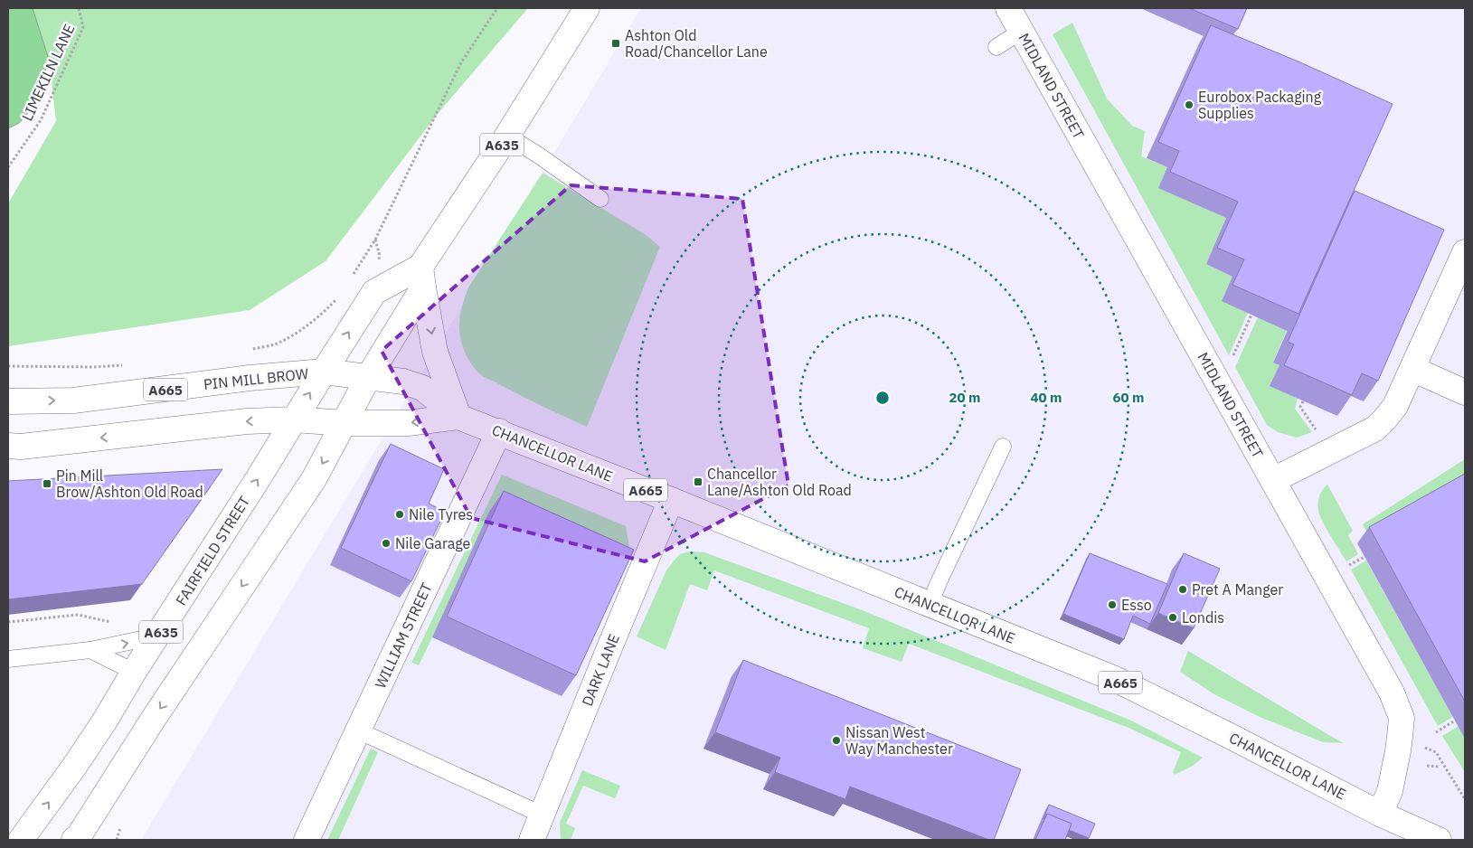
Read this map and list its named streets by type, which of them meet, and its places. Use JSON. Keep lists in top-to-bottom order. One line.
{"streets":{"main road":["MIDLAND STREET","A635","PIN MILL BROW","A665","CHANCELLOR LANE","FAIRFIELD STREET","WILLIAM STREET","DARK LANE"],"path":["LIMEKILN LANE"]},"crossings":[["MIDLAND STREET","CHANCELLOR LANE"],["A635","PIN MILL BROW"],["A635","CHANCELLOR LANE"],["A635","FAIRFIELD STREET"],["PIN MILL BROW","CHANCELLOR LANE"],["PIN MILL BROW","FAIRFIELD STREET"],["CHANCELLOR LANE","FAIRFIELD STREET"],["CHANCELLOR LANE","WILLIAM STREET"],["CHANCELLOR LANE","DARK LANE"]],"places":{"transit":["Ashton Old Road/Chancellor Lane","Chancellor Lane/Ashton Old Road","Pin Mill Brow/Ashton Old Road"],"other":["Eurobox Packaging Supplies","Nile Tyres","Nile Garage","Pret A Manger","Esso","Londis","Nissan West Way Manchester"]},"rings":["20 m","40 m","60 m"]}
